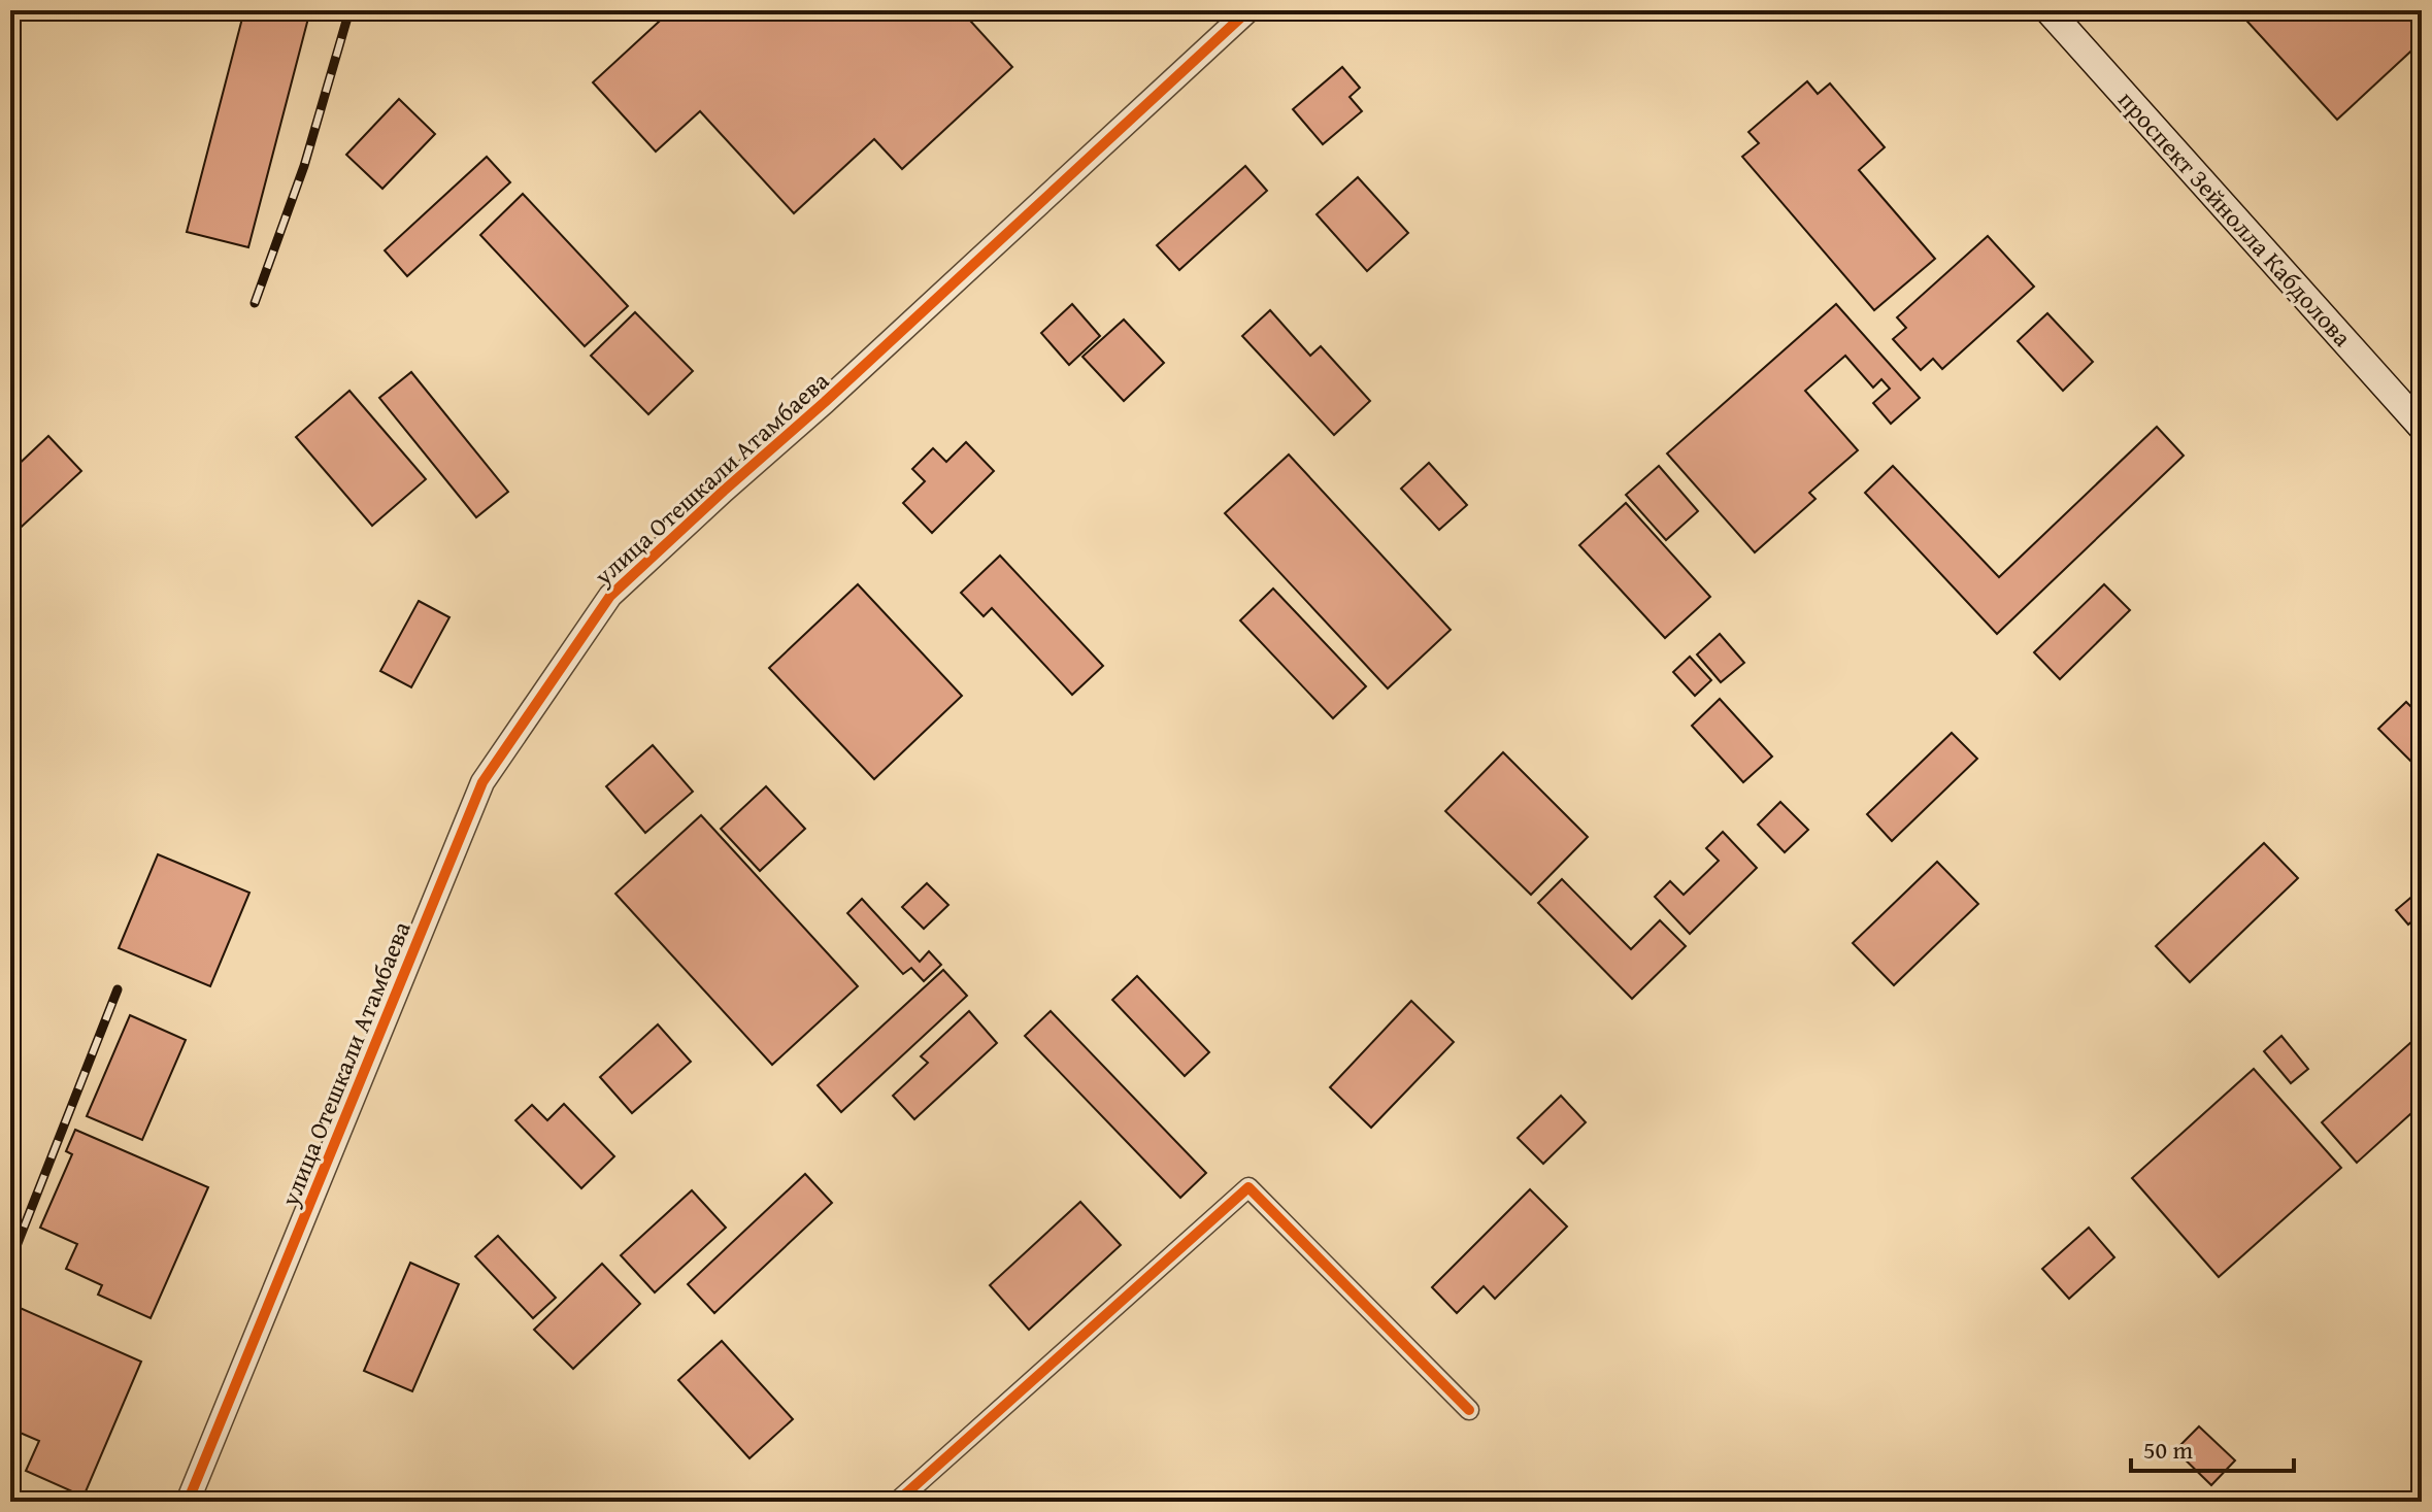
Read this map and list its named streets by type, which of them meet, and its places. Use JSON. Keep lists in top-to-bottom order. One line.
{"streets":{"main road":["проспект Зейнолла Кабдолова"],"street":["улица Отешкали Атамбаева"]},"scale_bar":"50 m"}
